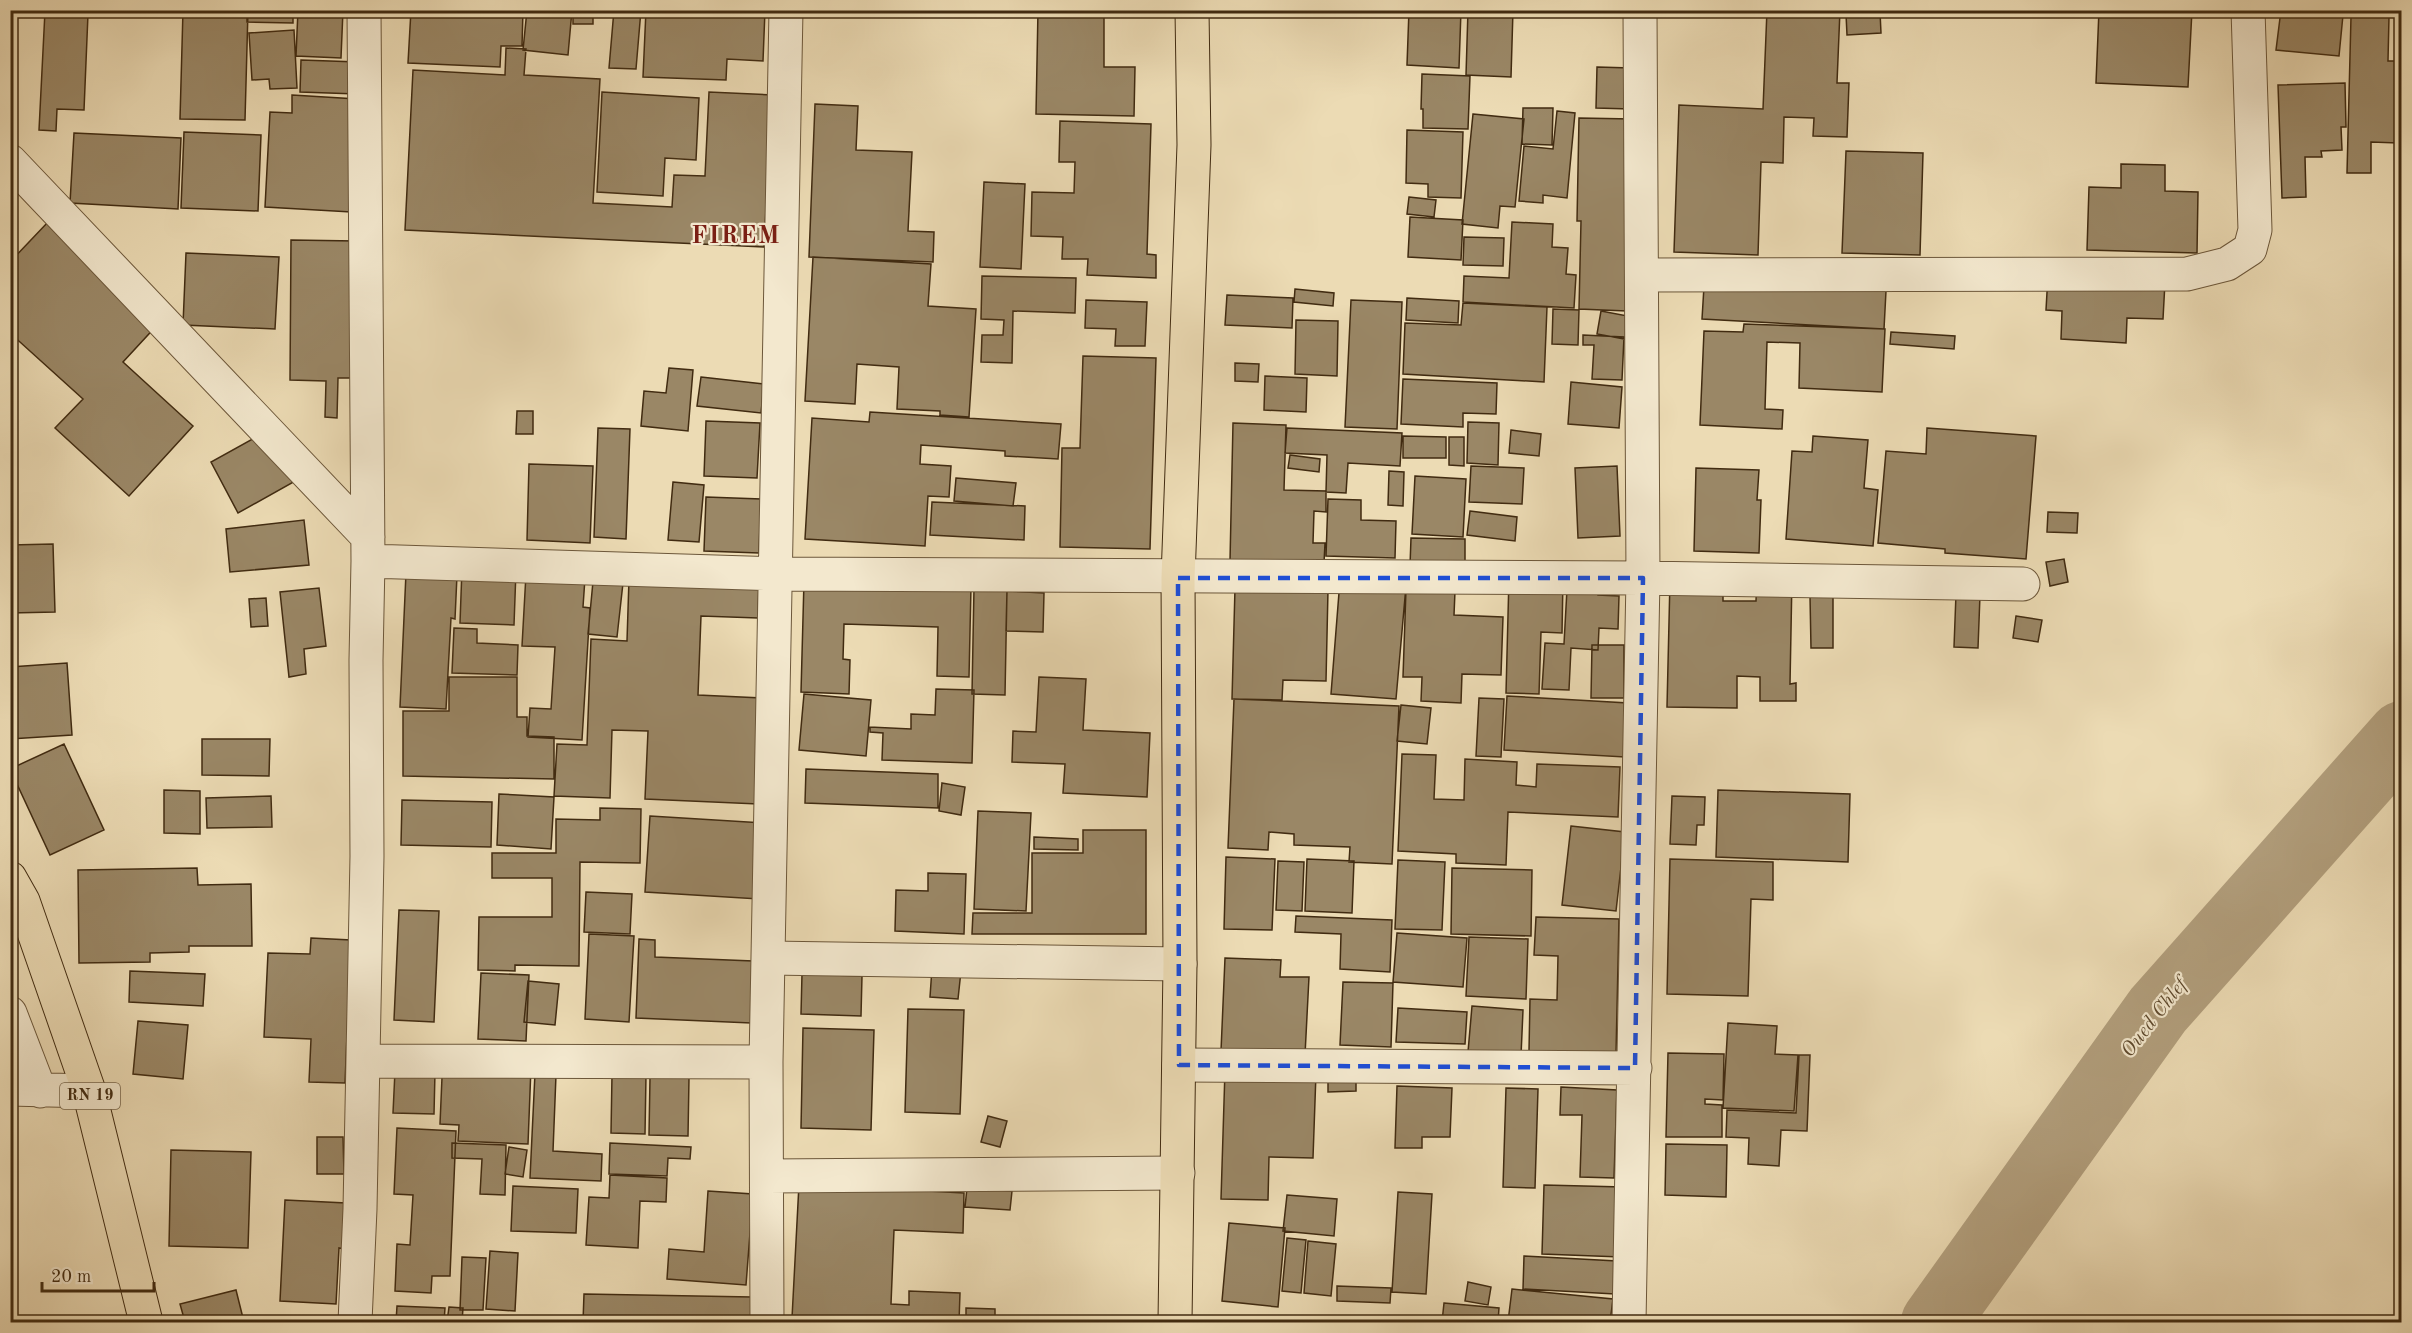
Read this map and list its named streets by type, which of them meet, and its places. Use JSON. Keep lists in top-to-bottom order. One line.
{"streets":{"main road":["RN 19"]},"districts":["FIREM"],"water":["Oued Chlef"],"scale_bar":"20 m"}
